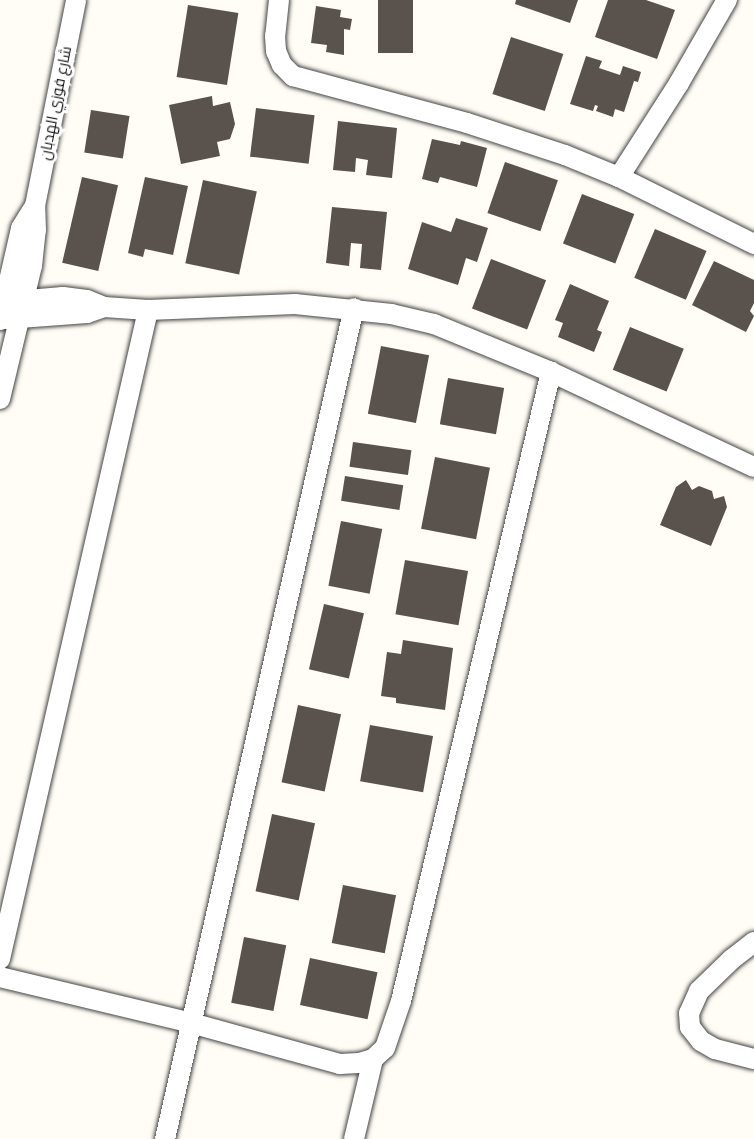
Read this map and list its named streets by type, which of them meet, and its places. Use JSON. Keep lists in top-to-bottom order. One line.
{"streets":{"street":["شارع فوزي الهدبان"]}}
